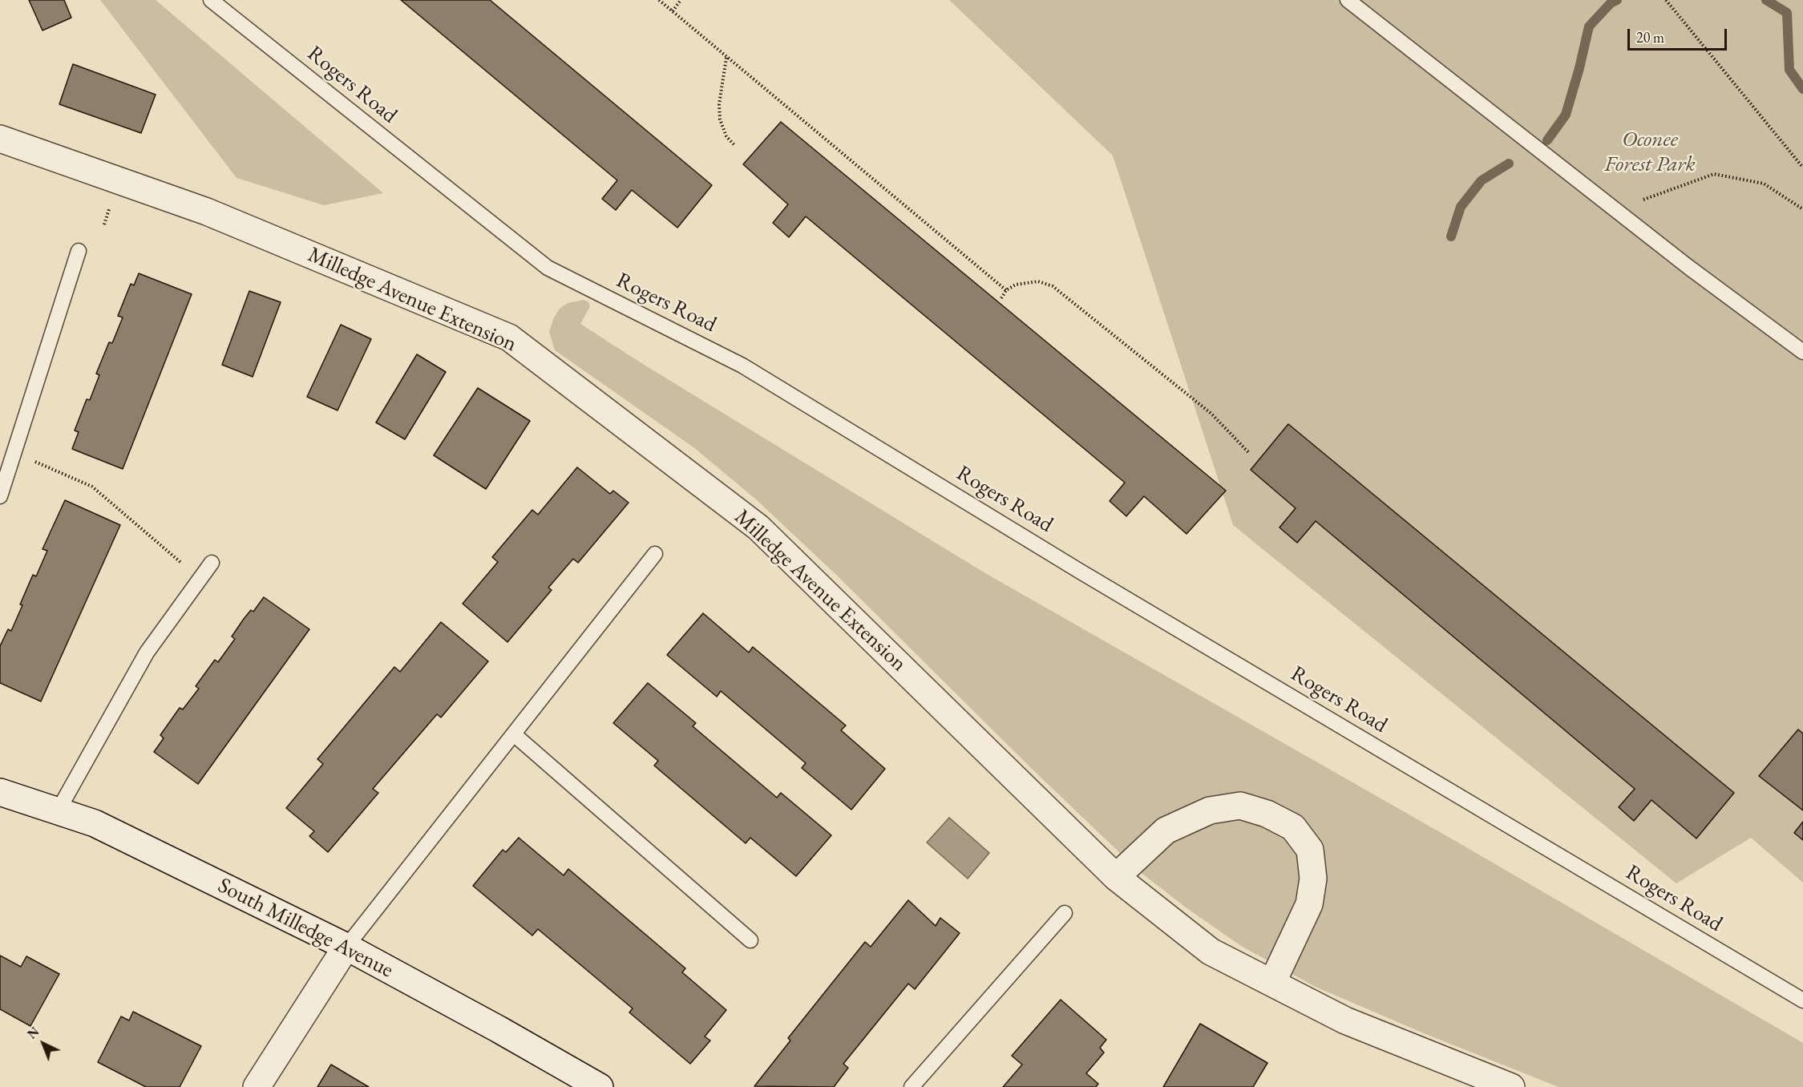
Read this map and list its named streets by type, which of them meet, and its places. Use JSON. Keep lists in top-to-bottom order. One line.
{"streets":{"street":["Milledge Avenue Extension","South Milledge Avenue"],"lane":["Rogers Road"]},"parks":["Oconee Forest Park"],"scale_bar":"20 m","north":"top left"}
